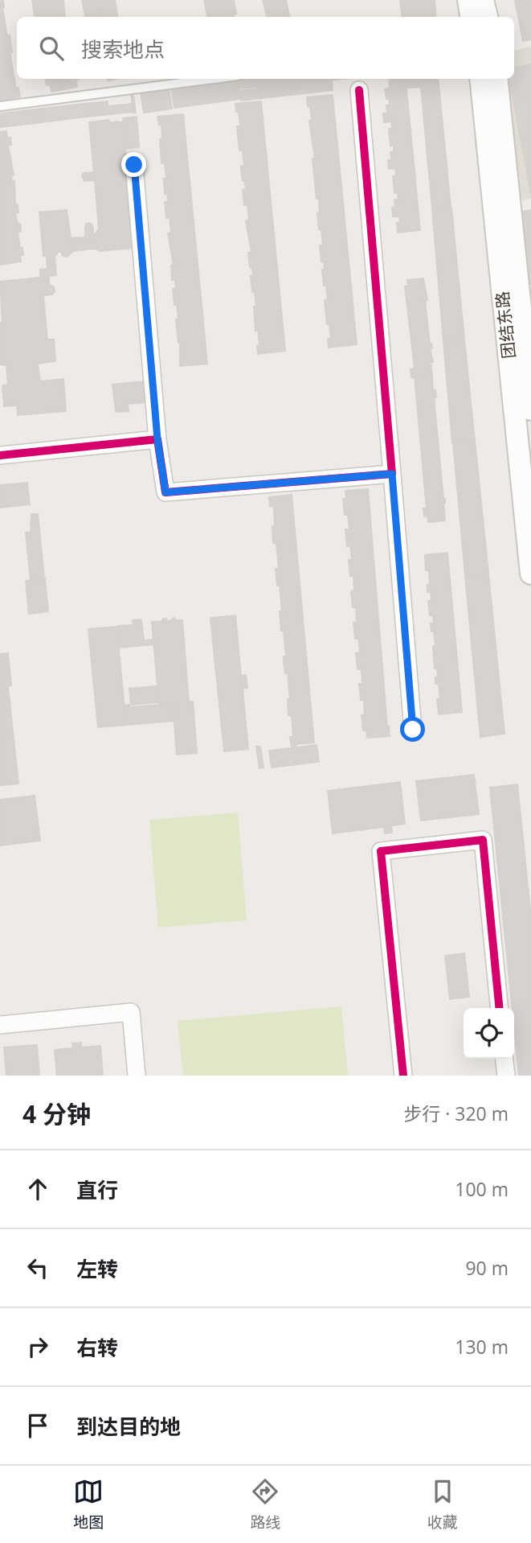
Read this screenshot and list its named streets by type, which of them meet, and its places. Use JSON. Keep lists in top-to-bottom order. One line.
{"streets":{"street":["团结东路"]},"page":{"search":"搜索地点","heading":["4 分钟","步行 · 320 m"],"list":[["直行","100 m"],["左转","90 m"],["右转","130 m"],"到达目的地"],"nav":["地图","路线","收藏"]}}
